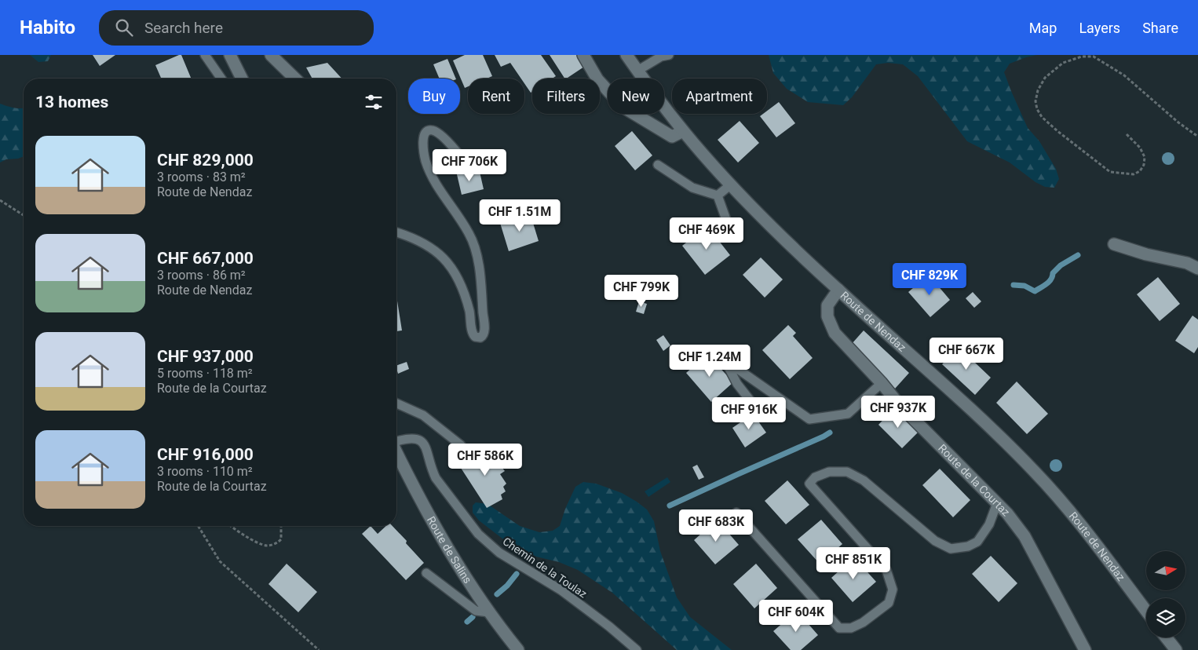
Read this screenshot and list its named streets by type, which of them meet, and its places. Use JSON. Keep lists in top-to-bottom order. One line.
{"streets":{"street":["Route de Nendaz","Route de la Courtaz","Route de Salins"],"lane":["Chemin de la Toulaz"]},"crossings":[["Route de Nendaz","Route de la Courtaz"]],"north":"right","page":{"header":"Habito","search":"Search here","nav":["Map","Layers","Share"],"chip":["Buy","Rent","Filters","New","Apartment"],"heading":"13 homes","list":[{"name":"CHF 829,000","note":"3 rooms · 83 m² · Route de Nendaz"},{"name":"CHF 667,000","note":"3 rooms · 86 m² · Route de Nendaz"},{"name":"CHF 937,000","note":"5 rooms · 118 m² · Route de la Courtaz"},{"name":"CHF 916,000","note":"3 rooms · 110 m² · Route de la Courtaz"}],"price":["CHF 706K","CHF 1.51M","CHF 469K","CHF 829K","CHF 799K","CHF 667K","CHF 1.24M","CHF 937K","CHF 916K","CHF 586K","CHF 683K","CHF 851K","CHF 604K"]}}
